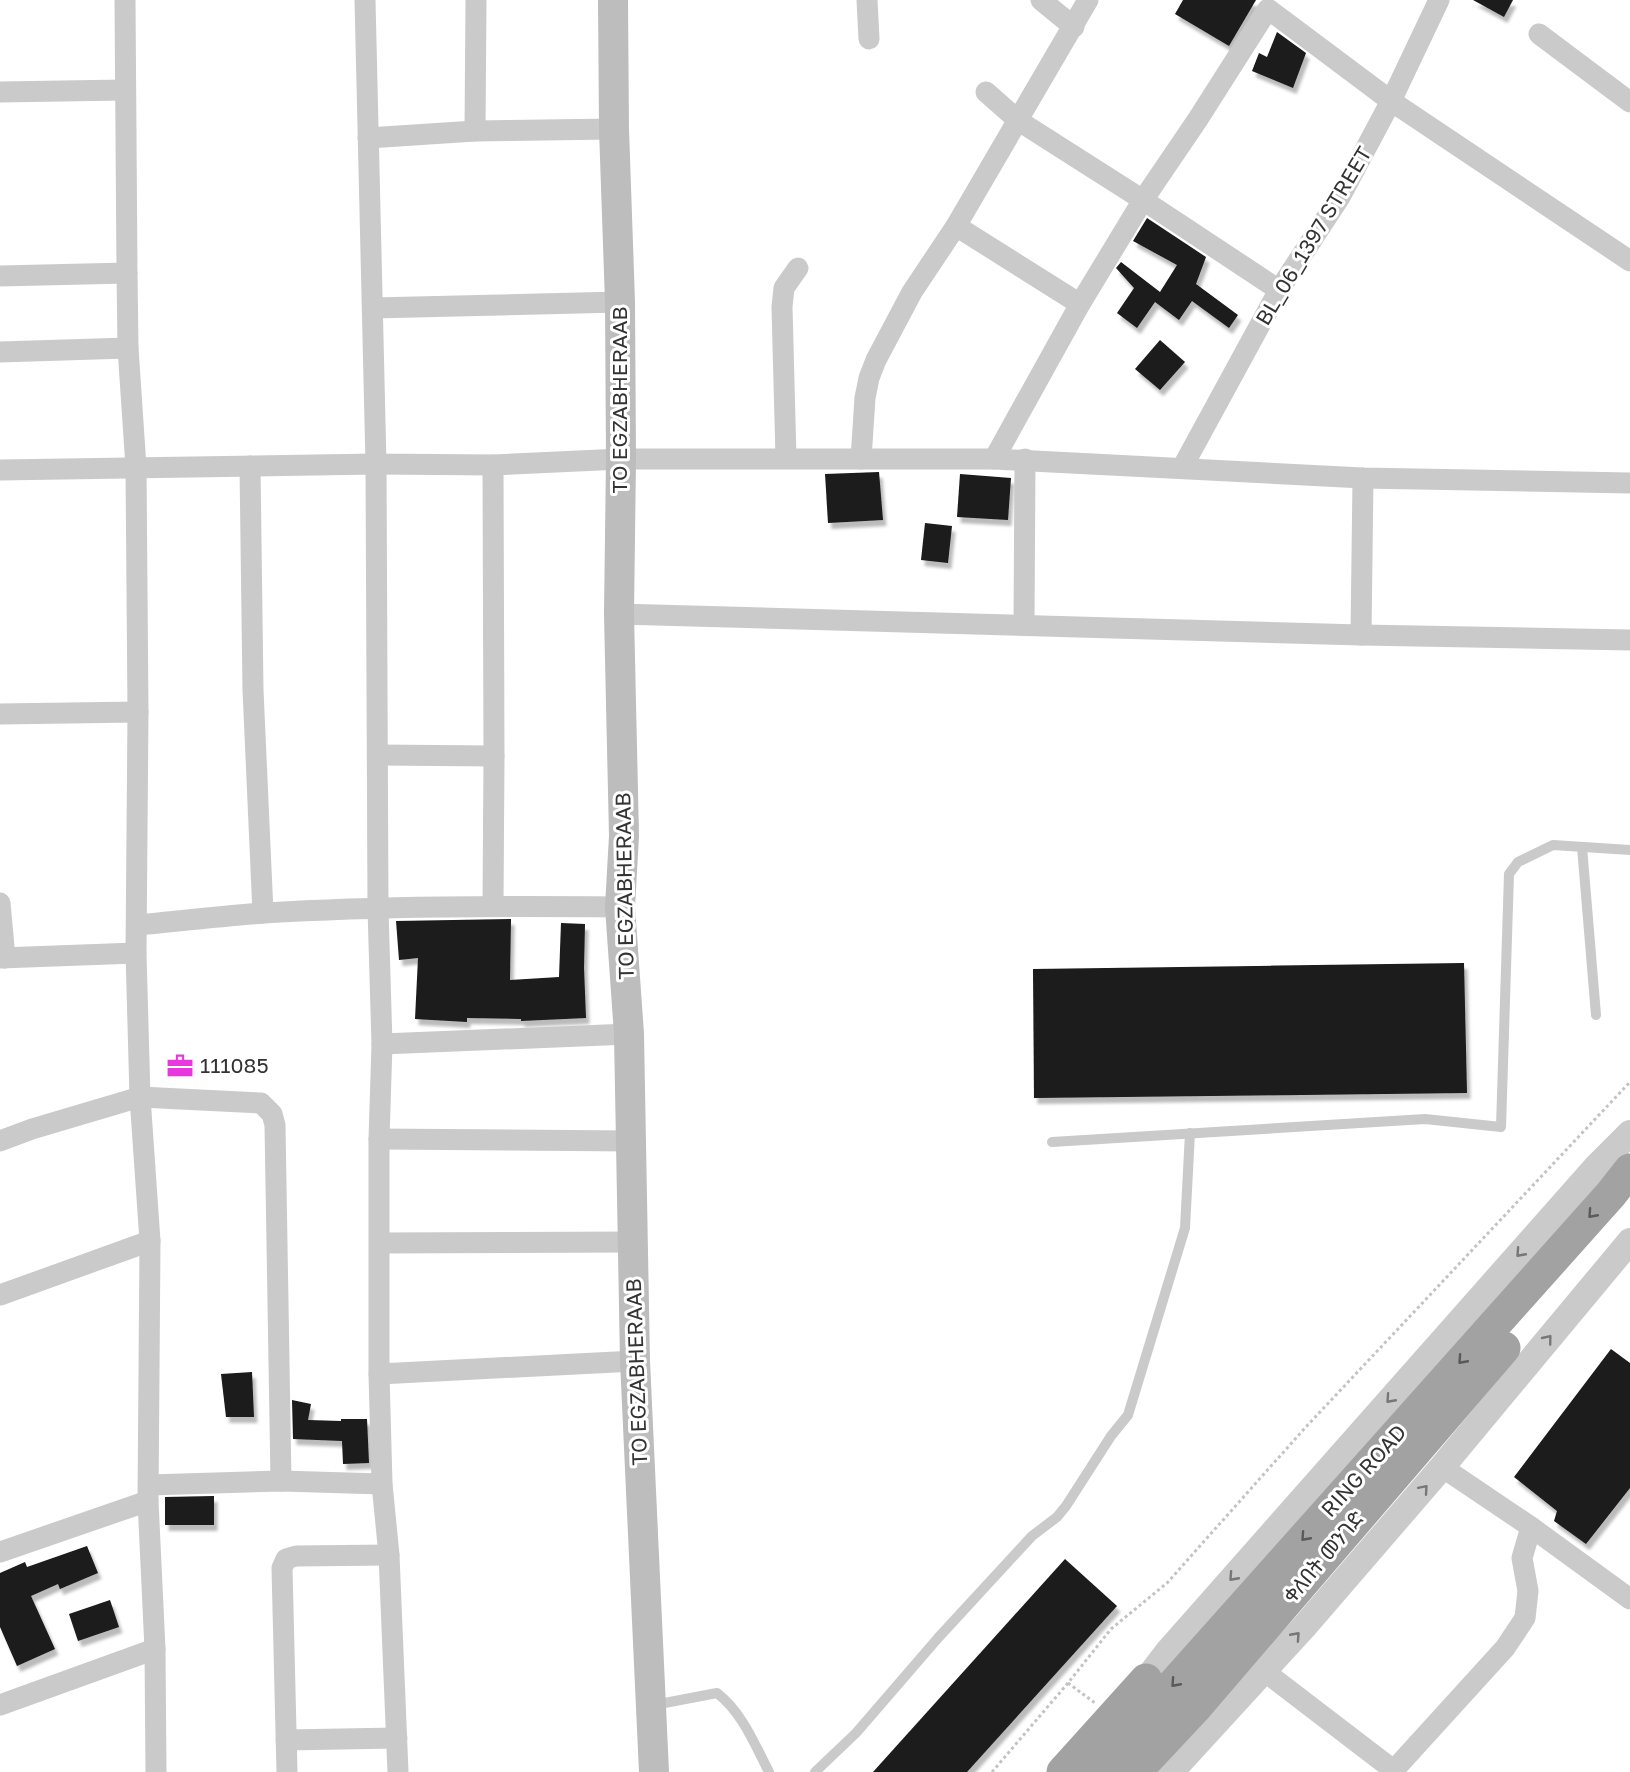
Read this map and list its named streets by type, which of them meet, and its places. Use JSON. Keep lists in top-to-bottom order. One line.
{"streets":{"highway":["RING ROAD","ቀለበት መንገድ"],"main road":["TO EGZABHERAAB"],"street":["BL_06_1397 STREET"]},"places":{"office":["111085"]}}
